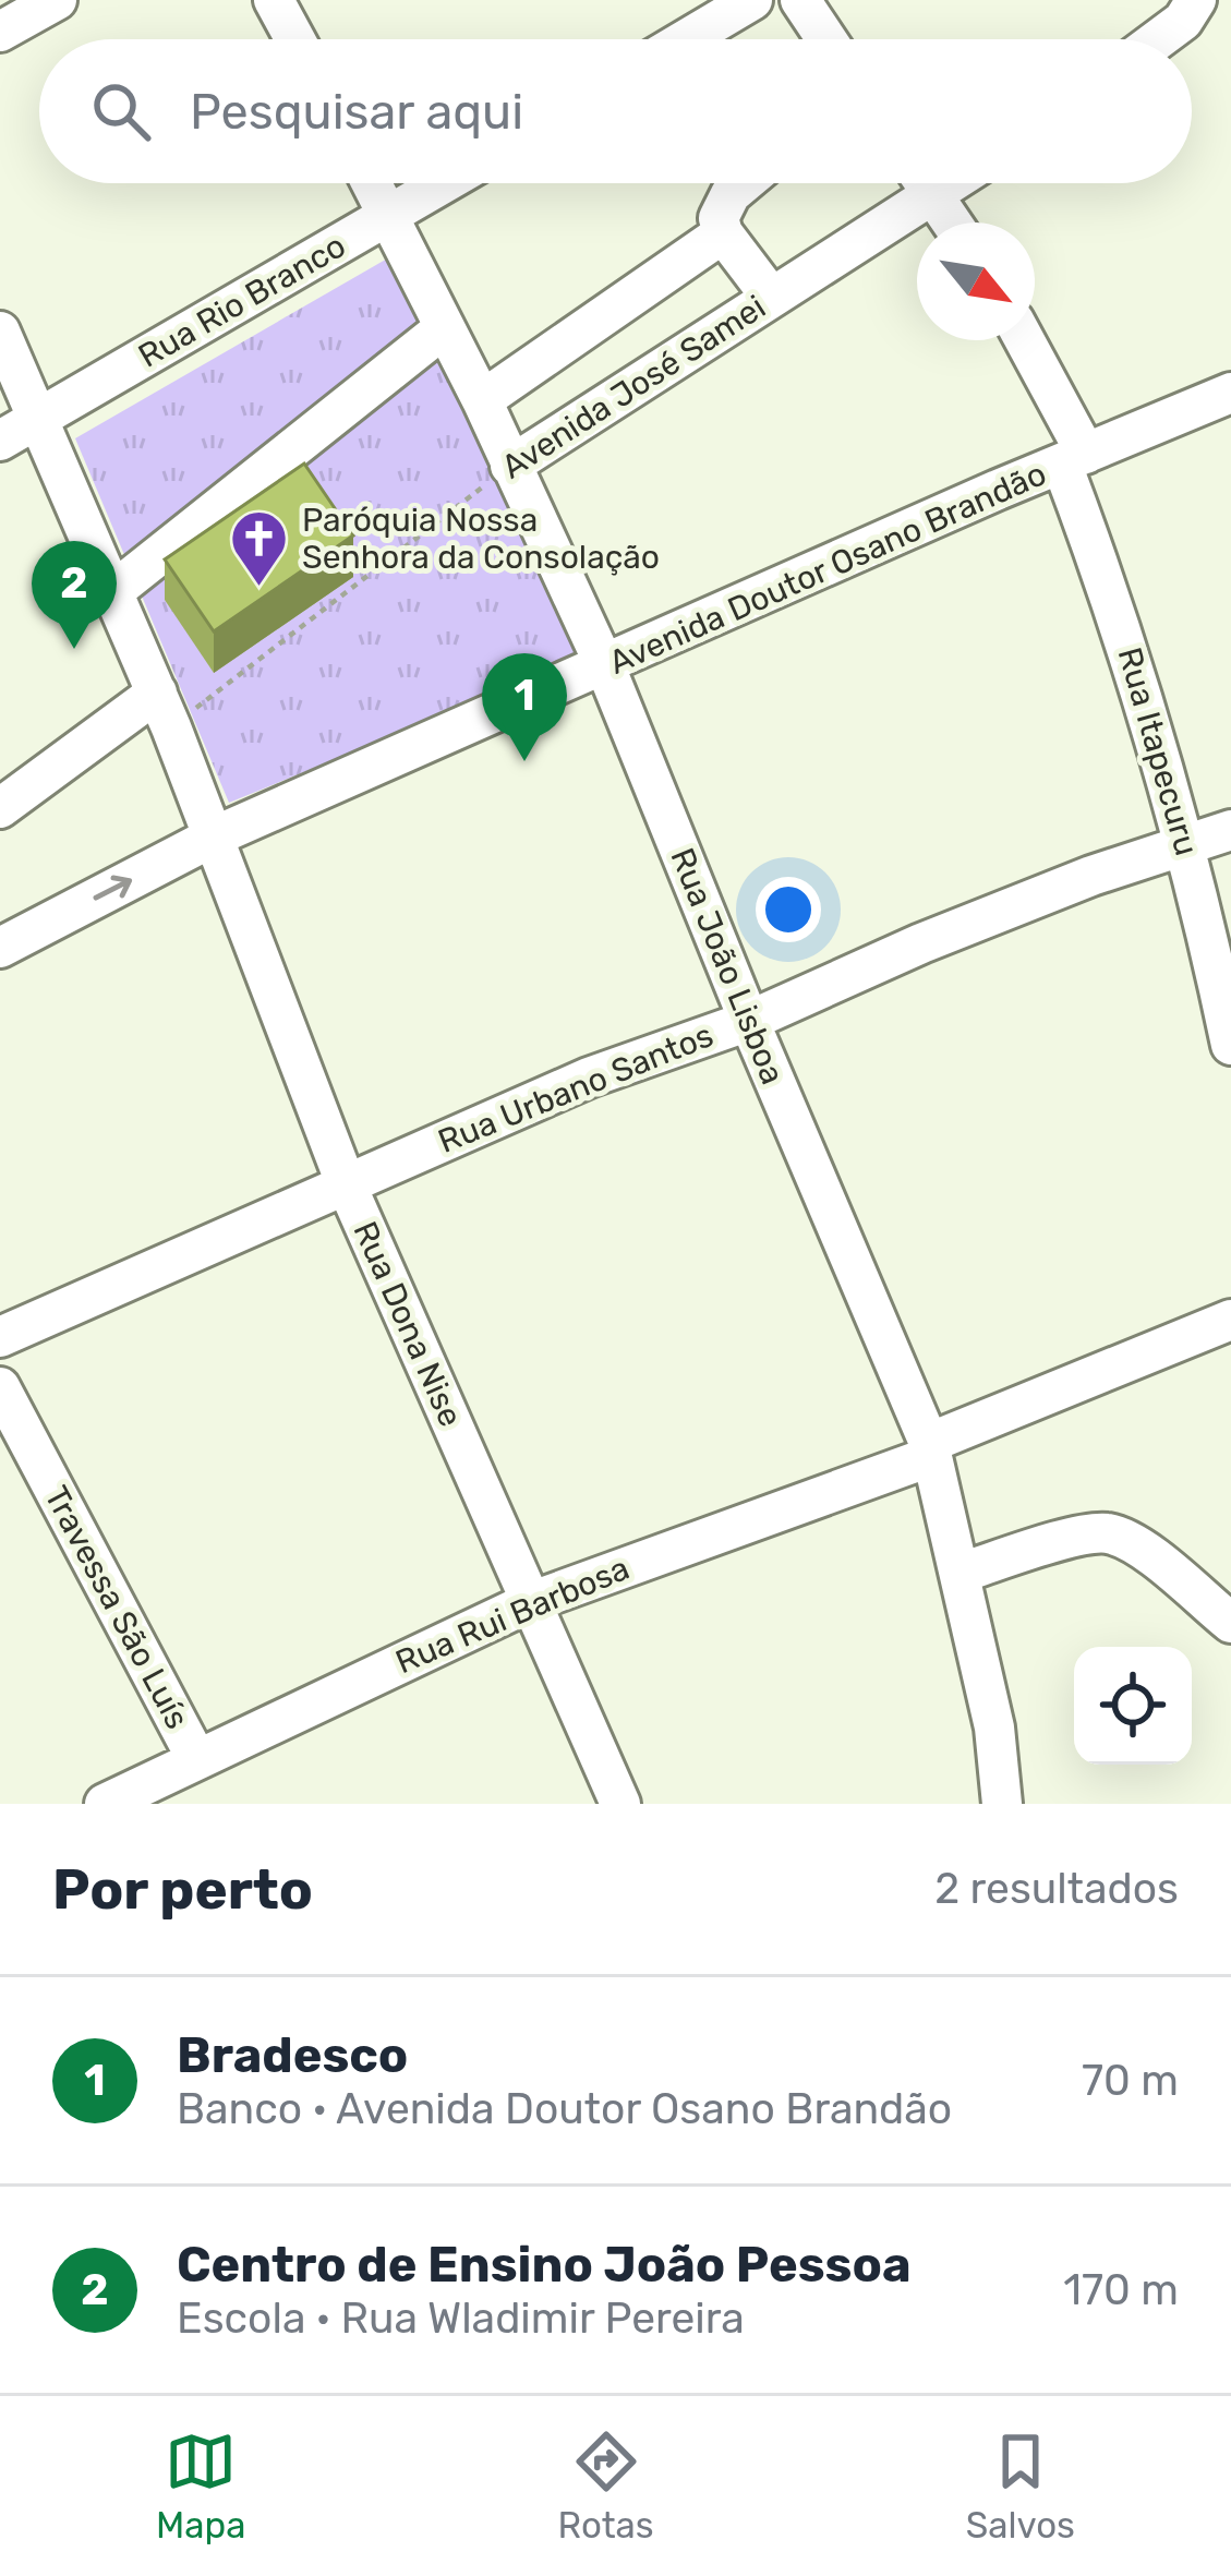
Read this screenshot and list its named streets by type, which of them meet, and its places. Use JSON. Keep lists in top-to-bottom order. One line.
{"streets":{"street":["Rua Rio Branco","Avenida José Samei","Avenida Doutor Osano Brandão","Rua Itapecuru","Rua João Lisboa","Rua Urbano Santos","Rua Dona Nise","Travessa São Luís","Rua Rui Barbosa"]},"crossings":[["Rua Rio Branco","Rua João Lisboa"],["Rua Rio Branco","Rua Dona Nise"],["Avenida José Samei","Rua João Lisboa"],["Avenida José Samei","Rua Dona Nise"],["Avenida Doutor Osano Brandão","Rua Itapecuru"],["Avenida Doutor Osano Brandão","Rua João Lisboa"],["Avenida Doutor Osano Brandão","Rua Dona Nise"],["Rua Itapecuru","Rua Urbano Santos"],["Rua João Lisboa","Rua Urbano Santos"],["Rua João Lisboa","Rua Rui Barbosa"],["Rua Urbano Santos","Rua Dona Nise"],["Rua Dona Nise","Rua Rui Barbosa"],["Travessa São Luís","Rua Rui Barbosa"]],"places":{"church":["Paróquia Nossa Senhora da Consolação"]},"north":"bottom right","page":{"search":"Pesquisar aqui","pins":["2","1"],"heading":["Por perto","2 resultados"],"list":[{"mark":"1","name":"Bradesco","note":"Banco · Avenida Doutor Osano Brandão","value":"70 m"},{"mark":"2","name":"Centro de Ensino João Pessoa","note":"Escola · Rua Wladimir Pereira","value":"170 m"}],"nav":["Mapa","Rotas","Salvos"]}}
